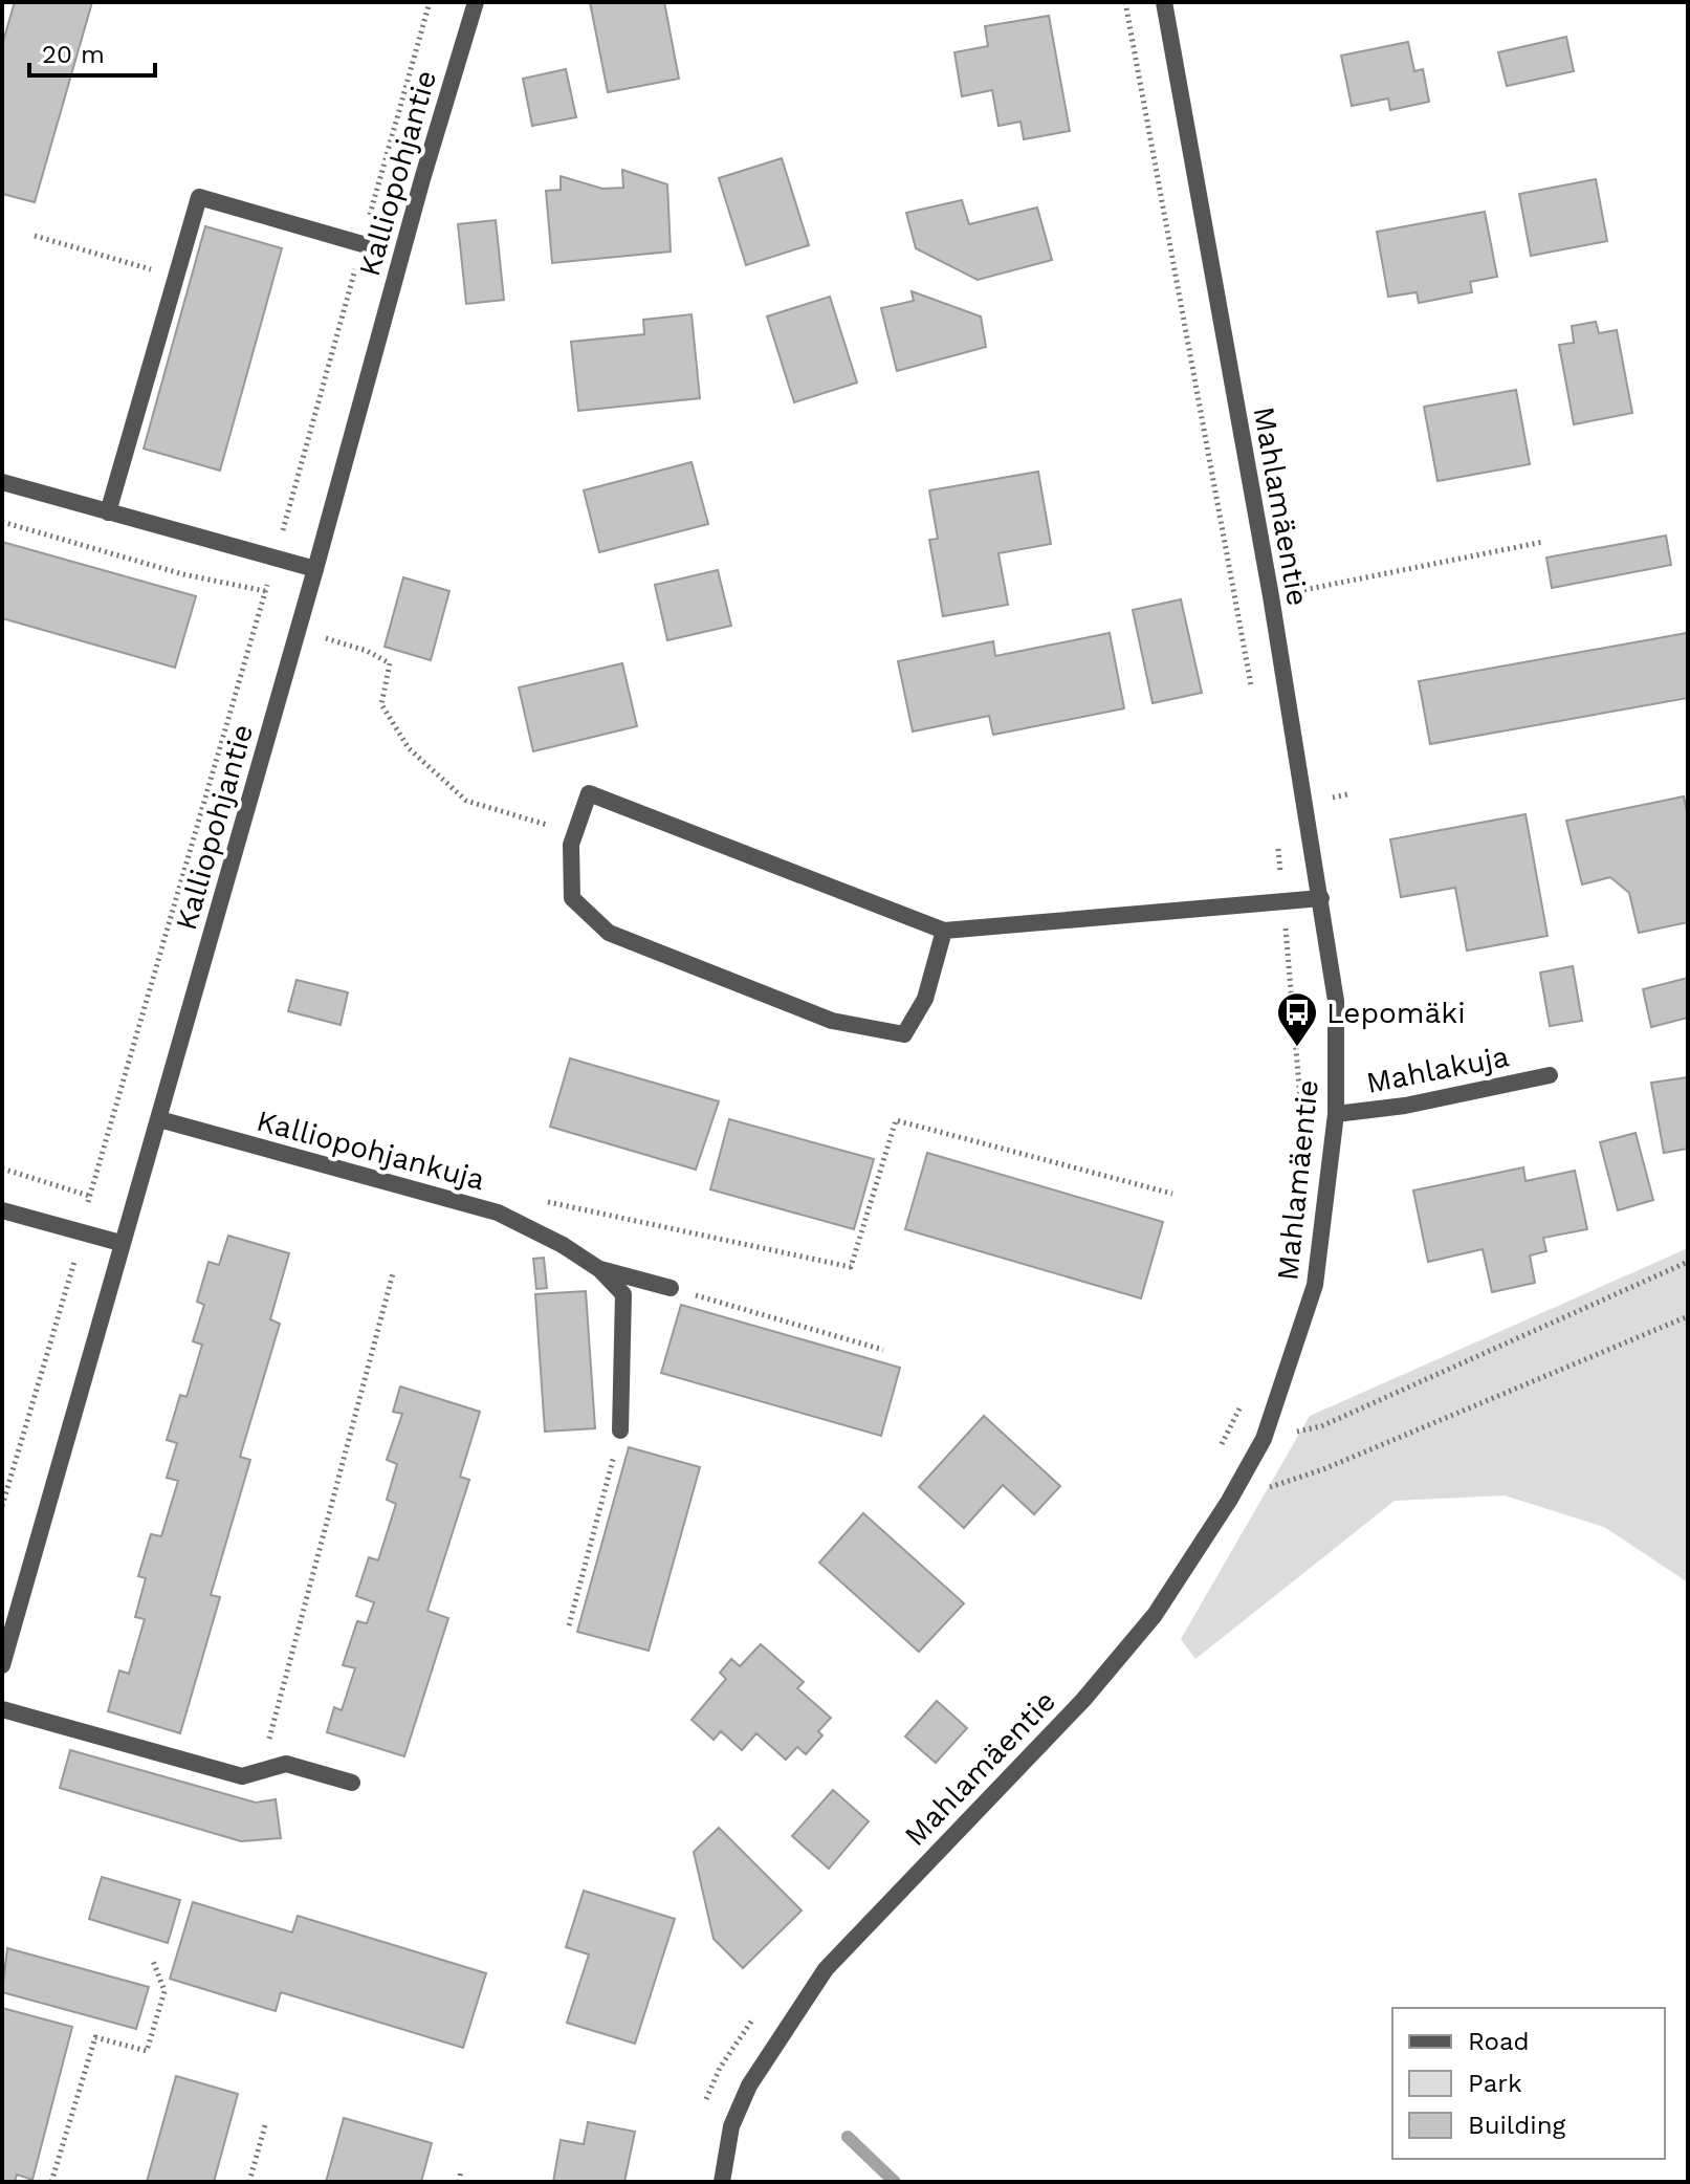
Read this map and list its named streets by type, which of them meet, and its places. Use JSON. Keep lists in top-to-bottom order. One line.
{"streets":{"street":["Kalliopohjantie","Mahlamäentie","Mahlakuja","Kalliopohjankuja"]},"crossings":[["Kalliopohjantie","Kalliopohjankuja"],["Mahlamäentie","Mahlakuja"]],"places":{"bus stop":["Lepomäki"]},"legend":["Road","Park","Building"],"scale_bar":"20 m"}
